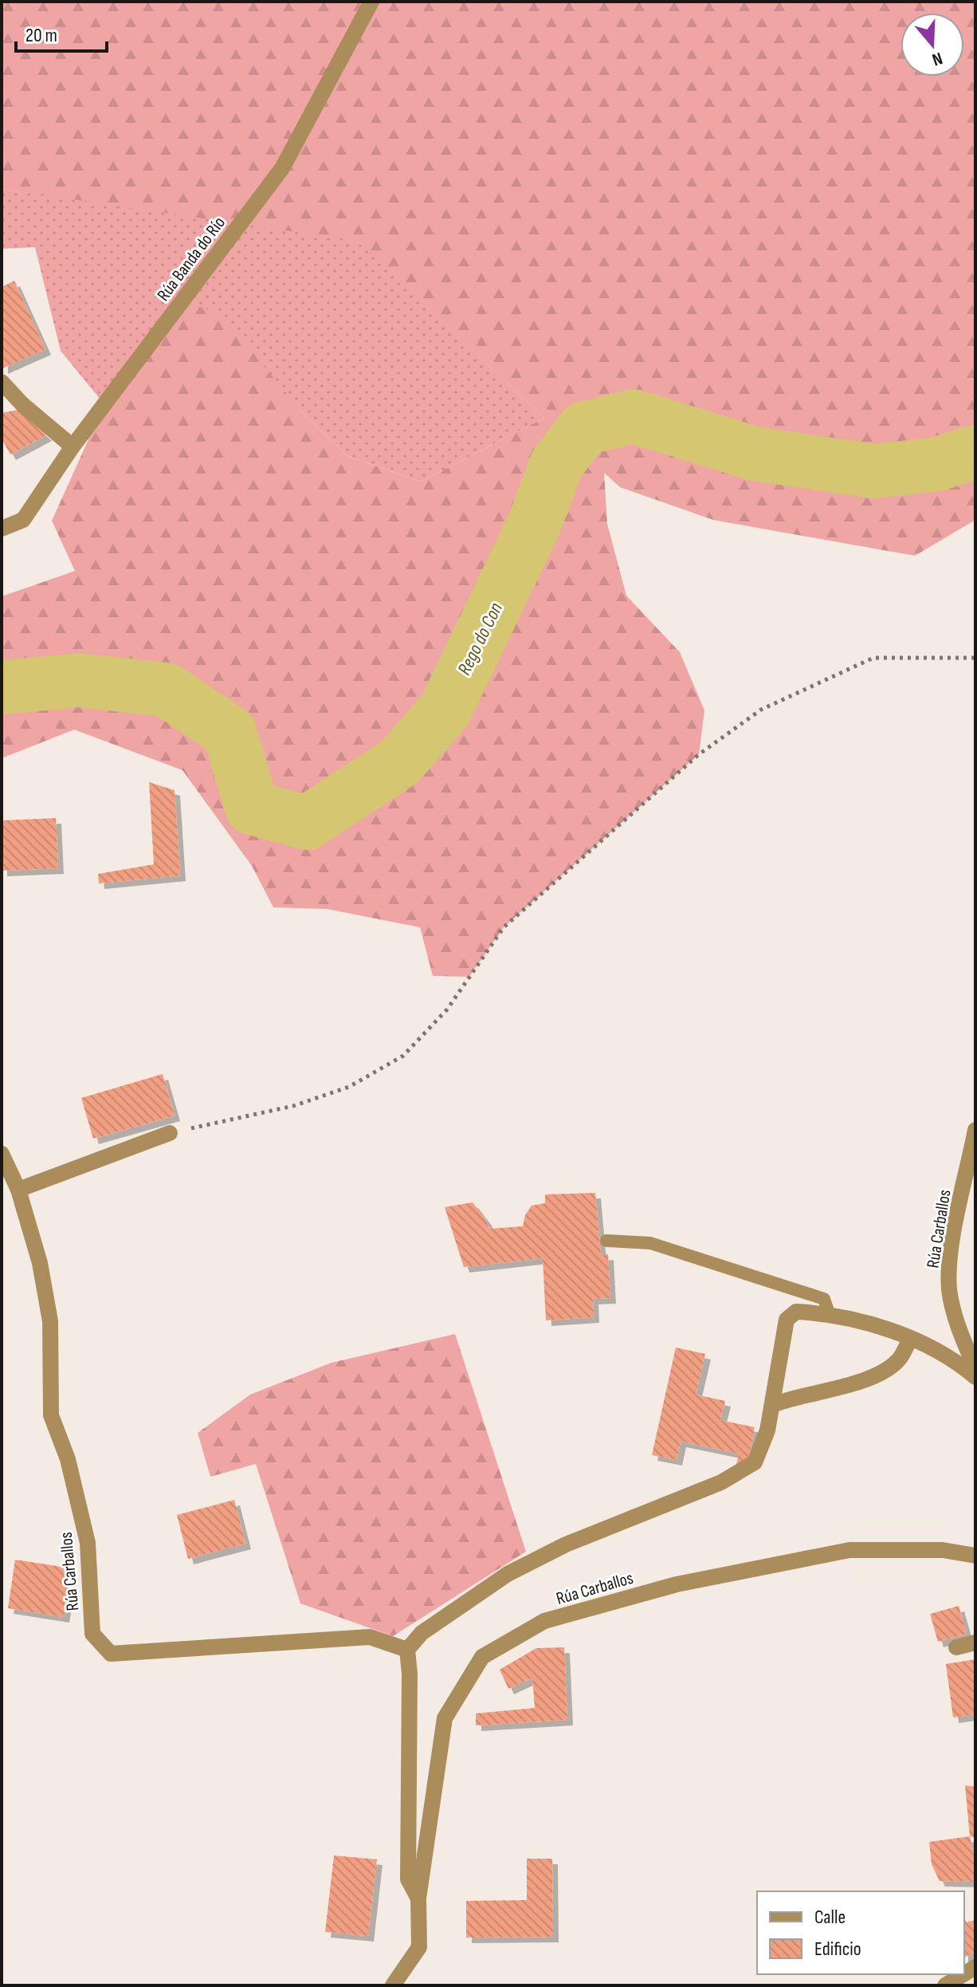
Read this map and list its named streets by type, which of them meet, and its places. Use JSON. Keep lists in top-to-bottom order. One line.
{"streets":{"street":["Rúa Banda do Río","Rúa Carballos"]},"water":["Rego do Con"],"legend":["Calle","Edificio"],"scale_bar":"20 m","north":"bottom"}
